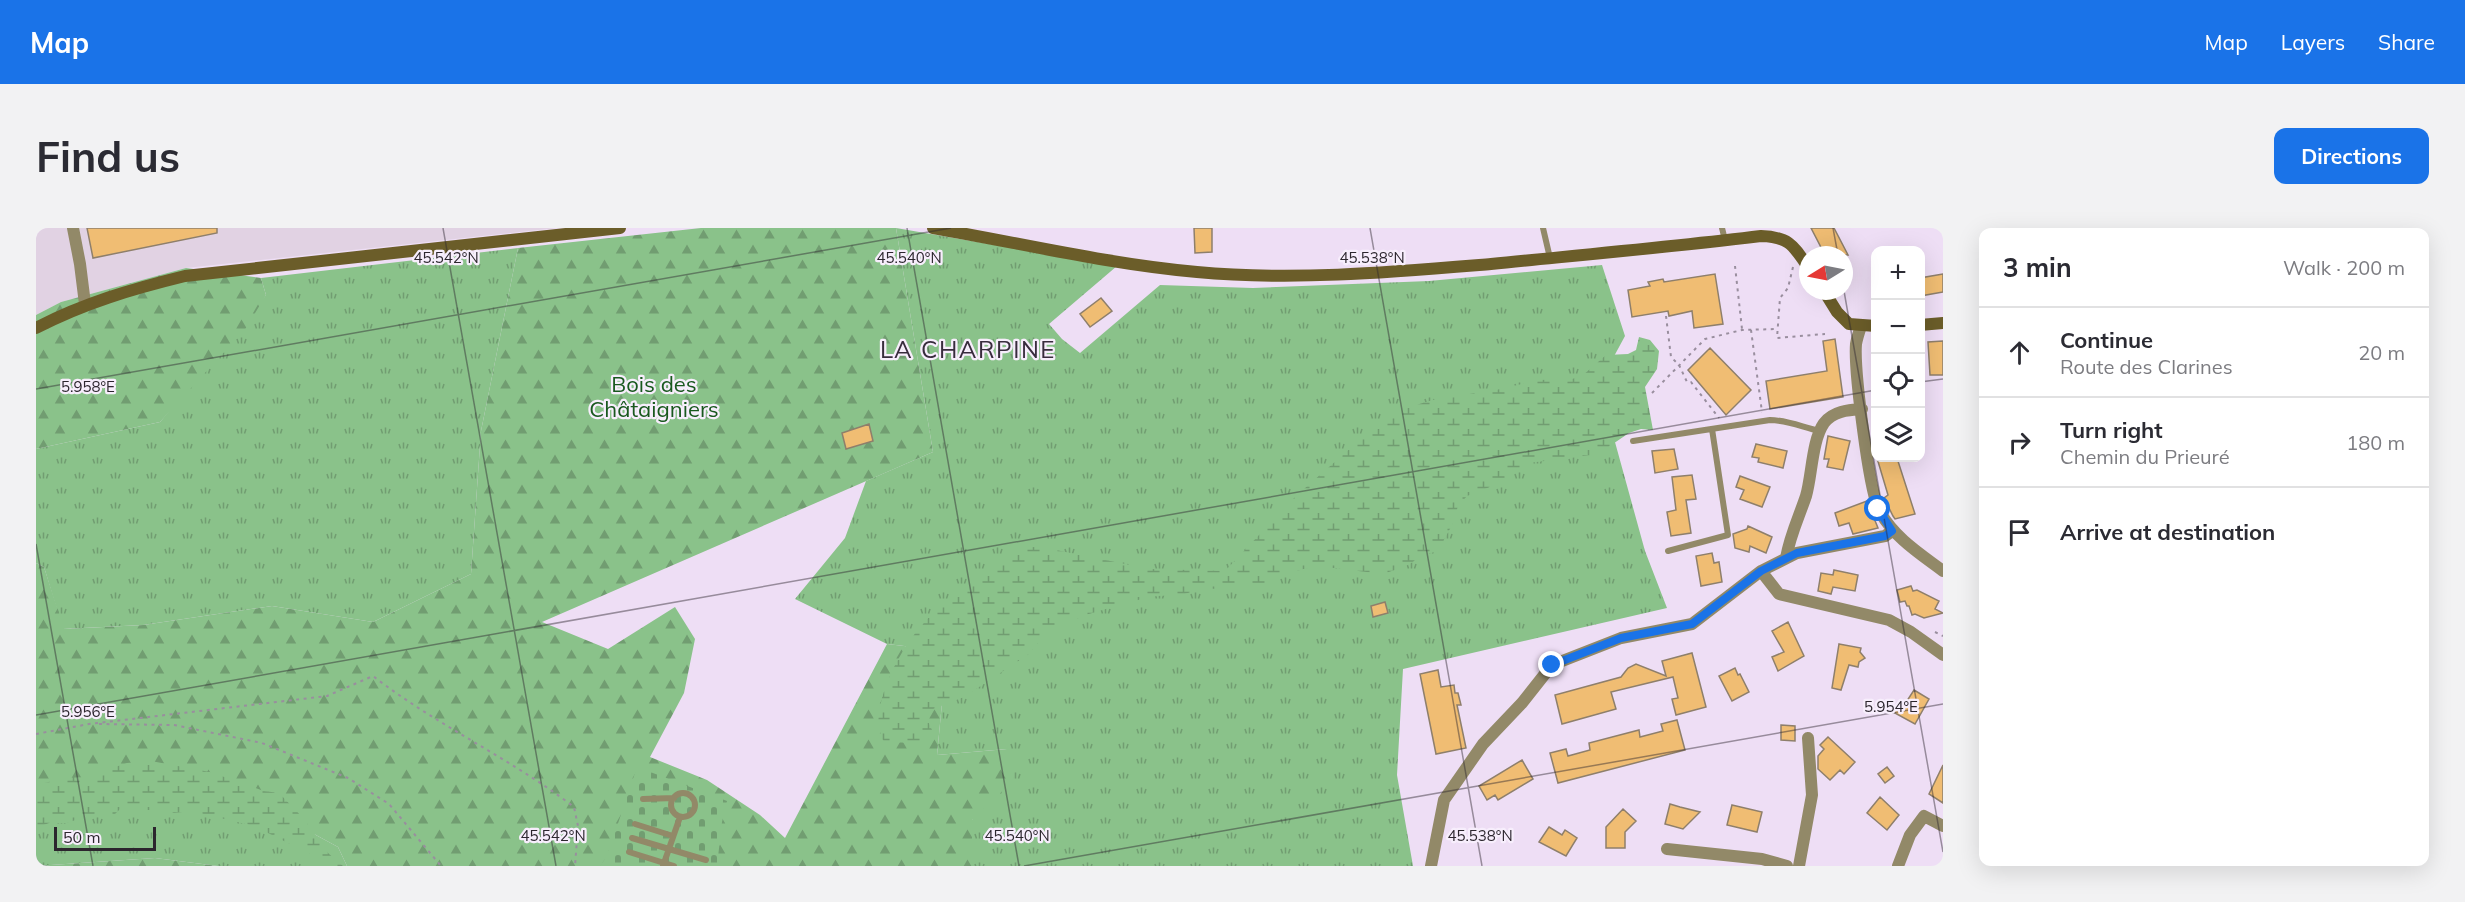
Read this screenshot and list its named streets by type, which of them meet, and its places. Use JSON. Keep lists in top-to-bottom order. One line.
{"districts":["LA CHARPINE"],"parks":["Bois des Châtaigniers"],"scale_bar":"50 m","north":"left","page":{"header":"Map","nav":["Map","Layers","Share"],"buttons":"Directions","title":"Find us","heading":["3 min","Walk · 200 m"],"map_buttons":["+","−"],"list":[["Continue","Route des Clarines","20 m"],["Turn right","Chemin du Prieuré","180 m"],"Arrive at destination"],"scale":"50 m"},"coordinates":["45.542°N","45.538°N","45.540°N","5.958°E","5.954°E","5.956°E"]}
